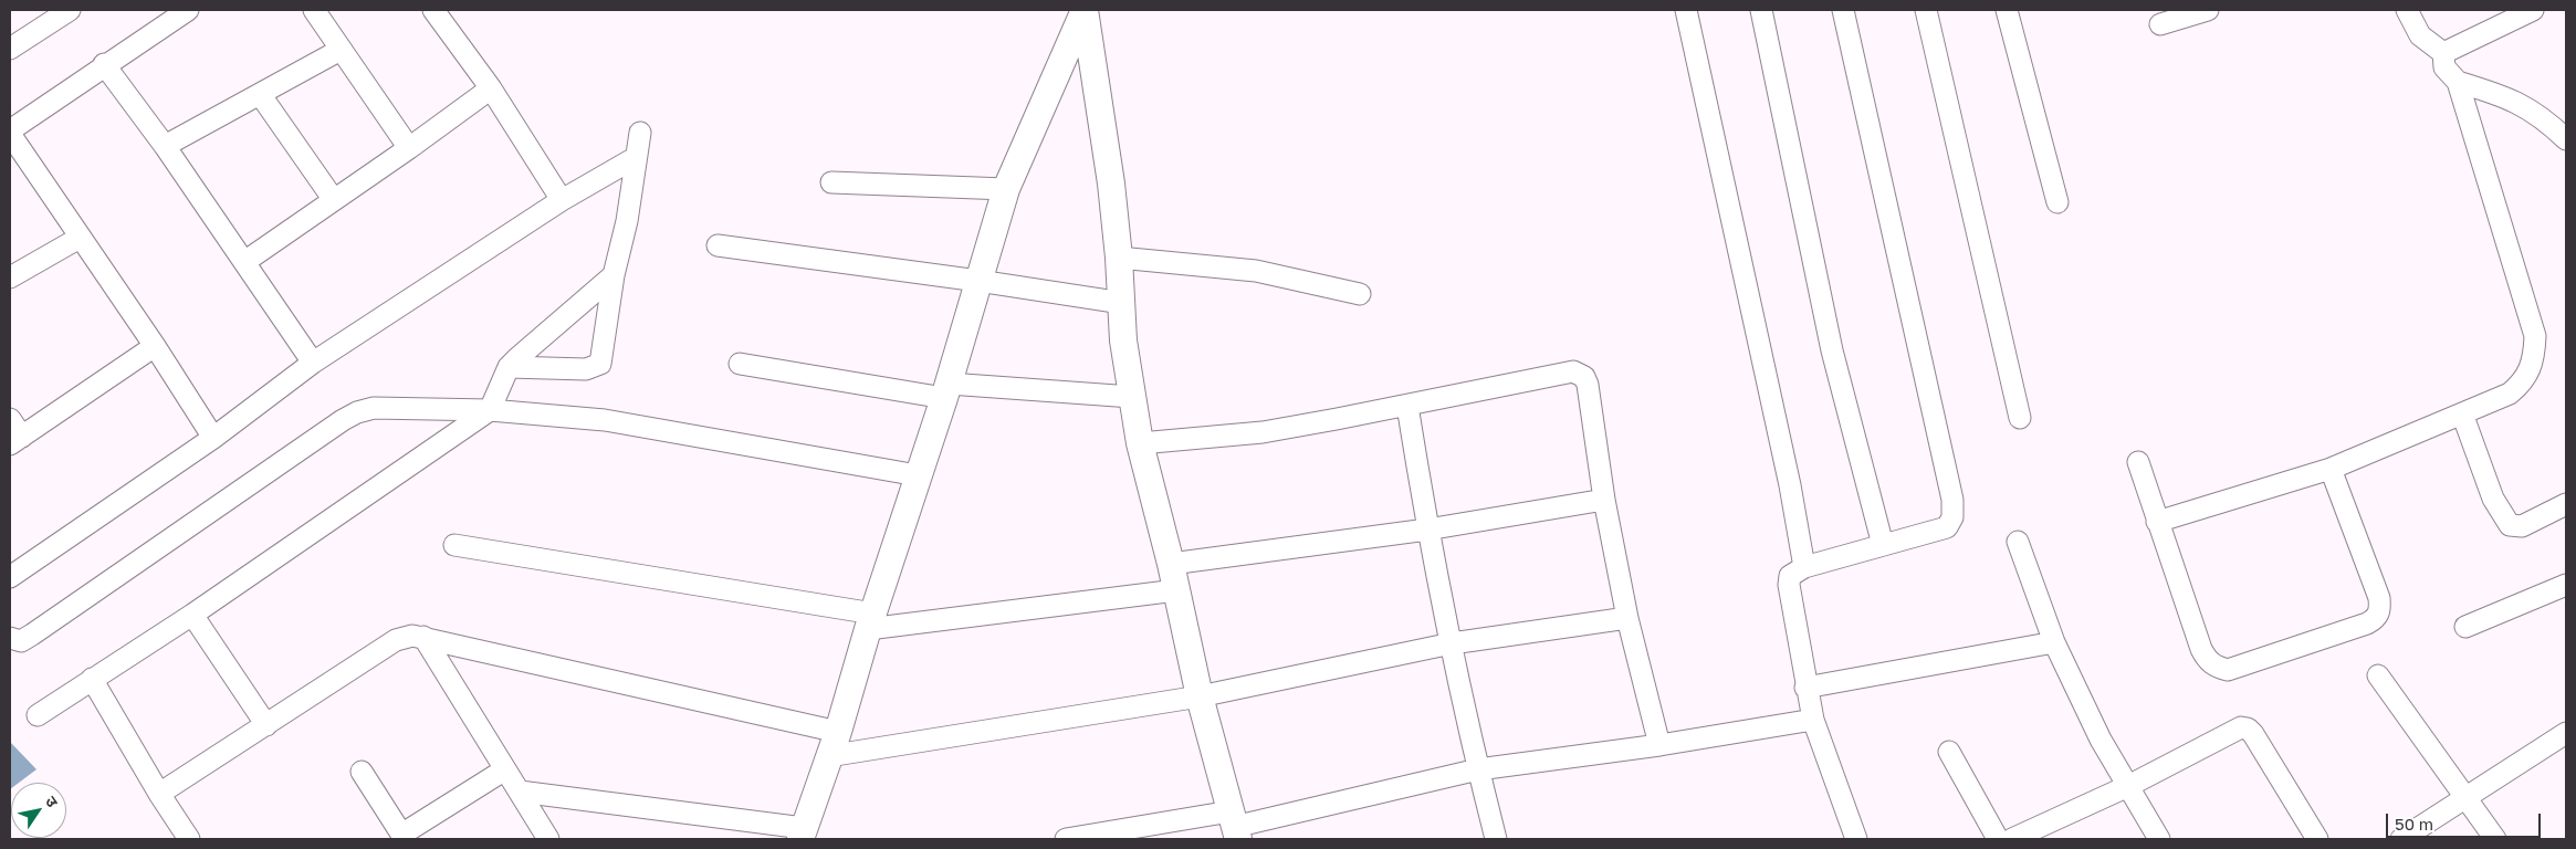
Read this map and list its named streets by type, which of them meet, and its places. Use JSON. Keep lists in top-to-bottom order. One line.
{"scale_bar":"50 m","north":"top right"}
